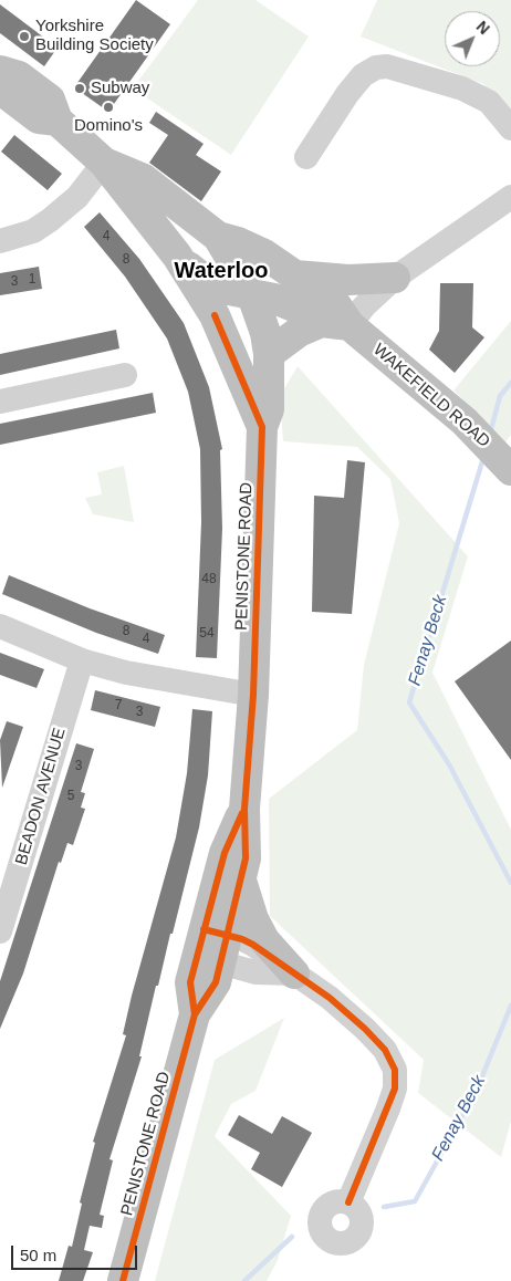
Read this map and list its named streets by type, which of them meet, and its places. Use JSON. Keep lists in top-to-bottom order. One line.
{"streets":{"highway":["WAKEFIELD ROAD","PENISTONE ROAD"],"street":["BEADON AVENUE"]},"crossings":[["WAKEFIELD ROAD","PENISTONE ROAD"]],"districts":["Waterloo"],"water":["Fenay Beck"],"places":["Yorkshire Building Society","Subway","Domino's"],"house_numbers":["4","8","1","3","48","8","54","4","7","3","3","5"],"scale_bar":"50 m","north":"top right"}
